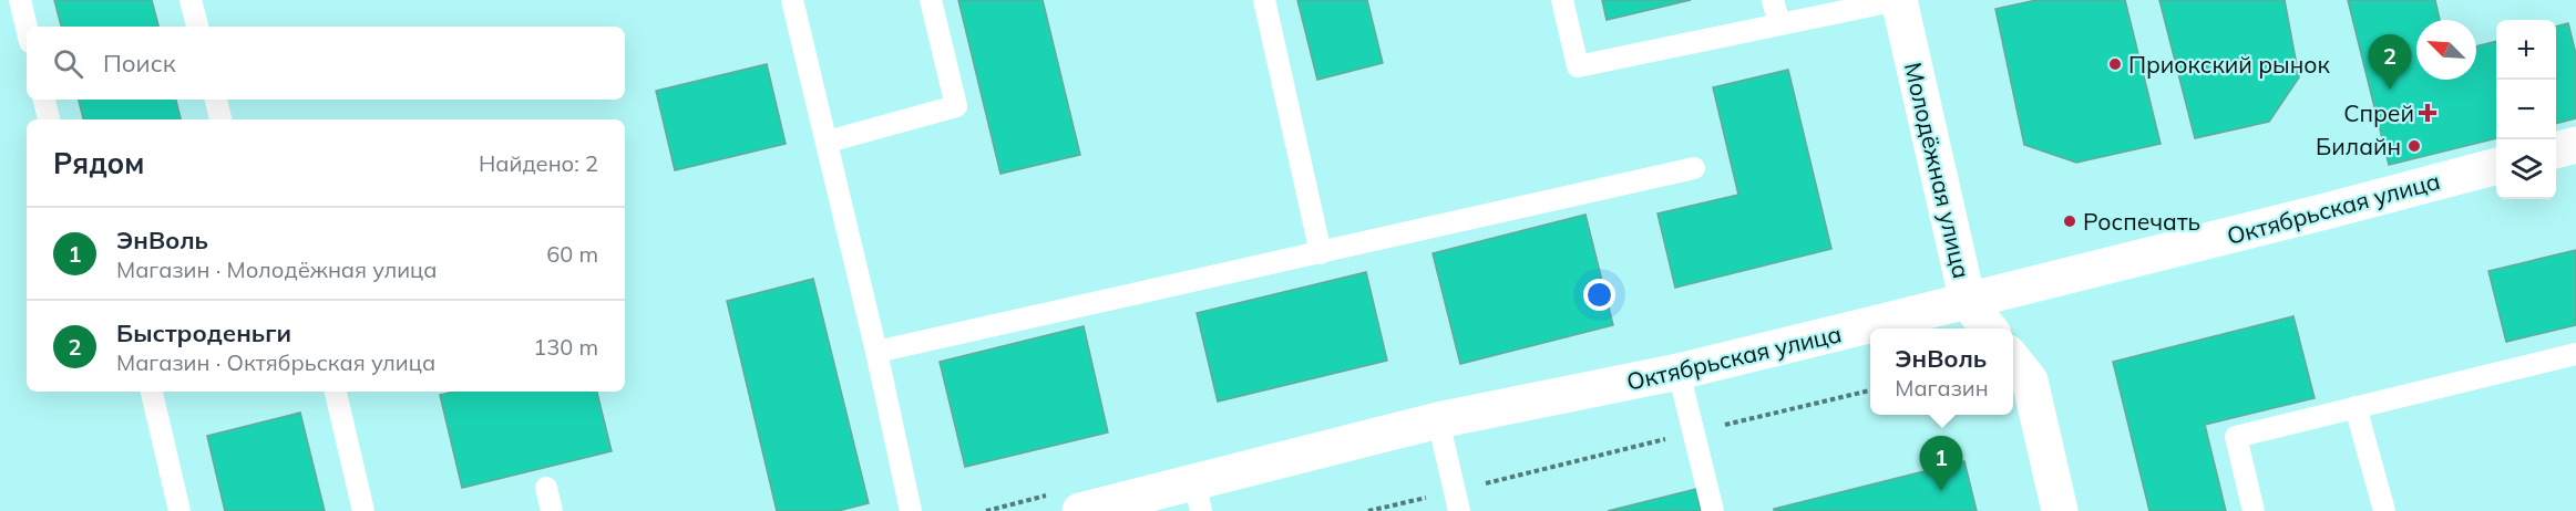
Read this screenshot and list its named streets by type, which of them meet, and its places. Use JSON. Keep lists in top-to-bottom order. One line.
{"streets":{"main road":["Молодёжная улица","Октябрьская улица"]},"crossings":[["Молодёжная улица","Октябрьская улица"]],"places":{"other":["Приокский рынок","Билайн","Роспечать"],"health":["Спрей"]},"north":"top left","page":{"map_buttons":["+","−"],"search":"Поиск","pins":["2","1"],"heading":["Рядом","Найдено: 2"],"list":[{"mark":"1","name":"ЭнВоль","note":"Магазин · Молодёжная улица","value":"60 m"},{"mark":"2","name":"Быстроденьги","note":"Магазин · Октябрьская улица","value":"130 m"}],"popup":["ЭнВоль","Магазин"]}}
